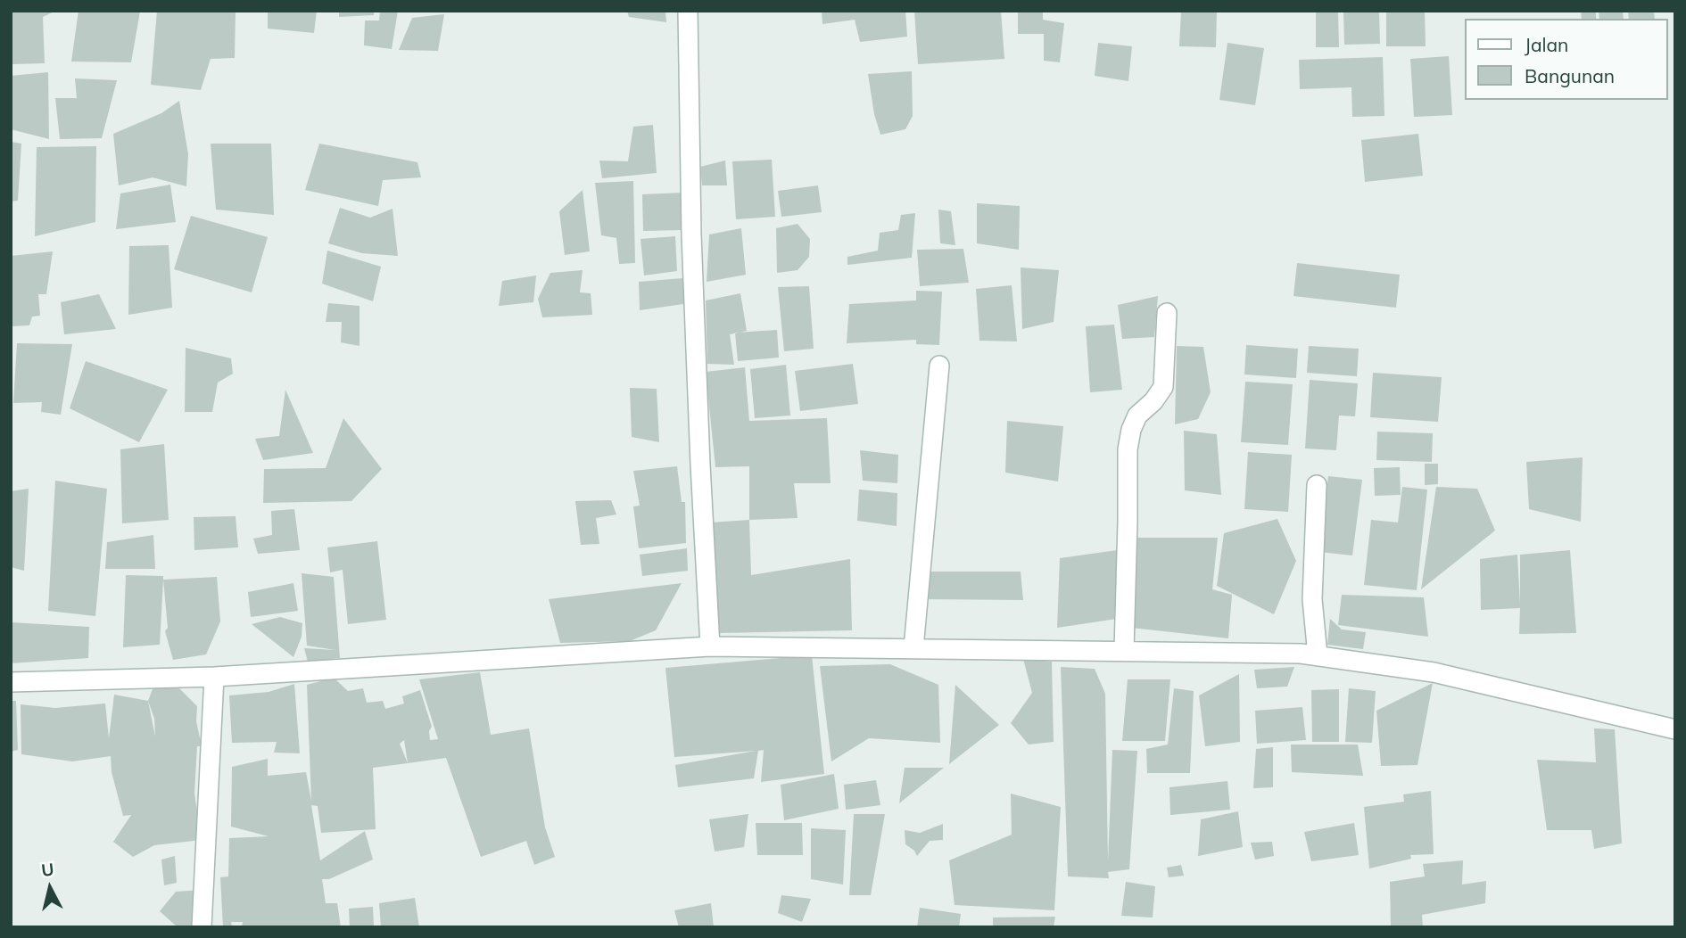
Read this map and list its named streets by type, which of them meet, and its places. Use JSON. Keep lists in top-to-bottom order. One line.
{"legend":["Jalan","Bangunan"],"north":"top"}
